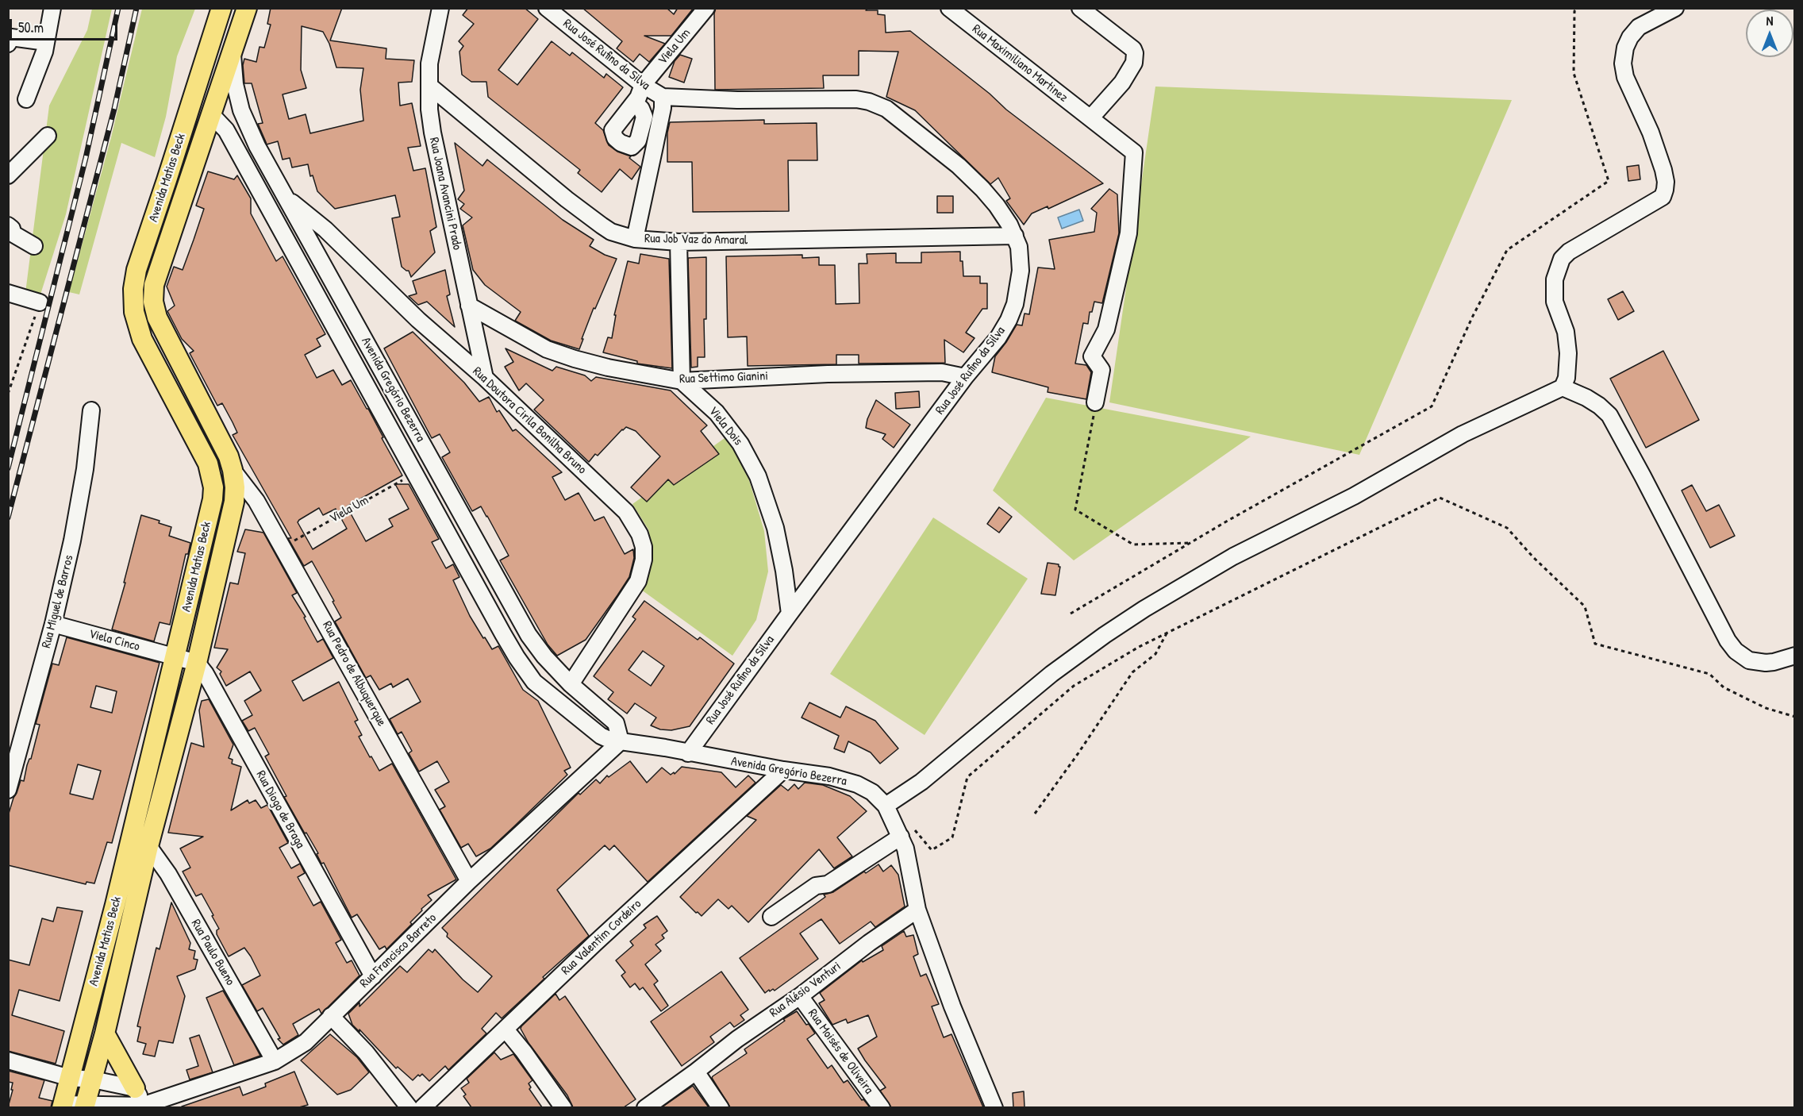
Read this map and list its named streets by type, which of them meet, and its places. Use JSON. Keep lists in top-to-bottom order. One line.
{"streets":{"main road":["Avenida Matias Beck","Avenida Gregório Bezerra"],"street":["Viela Um","Rua José Rufino da Silva","Rua Maximiliano Martinez","Rua Joana Avancini Prado","Rua Job Vaz do Amaral","Rua Settimo Gianini","Rua Doutora Cirila Bonilha Bruno","Viela Dois","Rua Miguel de Barros","Viela Cinco","Rua Pedro de Albuquerque","Rua Diogo de Braga","Rua Valentim Cordeiro","Rua Francisco Barreto","Rua Paulo Bueno","Rua Alésio Venturi","Rua Moisés de Oliveira"]},"crossings":[["Viela Um","Rua José Rufino da Silva"],["Viela Um","Avenida Gregório Bezerra"],["Viela Um","Rua Pedro de Albuquerque"],["Rua José Rufino da Silva","Rua Job Vaz do Amaral"],["Rua José Rufino da Silva","Rua Settimo Gianini"],["Rua José Rufino da Silva","Avenida Gregório Bezerra"],["Rua José Rufino da Silva","Viela Dois"],["Avenida Matias Beck","Avenida Gregório Bezerra"],["Avenida Matias Beck","Viela Cinco"],["Avenida Matias Beck","Rua Pedro de Albuquerque"],["Avenida Matias Beck","Rua Diogo de Braga"],["Avenida Matias Beck","Rua Paulo Bueno"],["Rua Joana Avancini Prado","Rua Job Vaz do Amaral"],["Rua Joana Avancini Prado","Rua Settimo Gianini"],["Rua Joana Avancini Prado","Rua Doutora Cirila Bonilha Bruno"],["Rua Settimo Gianini","Viela Dois"],["Avenida Gregório Bezerra","Rua Doutora Cirila Bonilha Bruno"],["Avenida Gregório Bezerra","Rua Valentim Cordeiro"],["Avenida Gregório Bezerra","Rua Francisco Barreto"],["Avenida Gregório Bezerra","Rua Alésio Venturi"],["Rua Miguel de Barros","Viela Cinco"],["Rua Pedro de Albuquerque","Rua Francisco Barreto"],["Rua Diogo de Braga","Rua Francisco Barreto"],["Rua Francisco Barreto","Rua Paulo Bueno"],["Rua Alésio Venturi","Rua Moisés de Oliveira"]],"scale_bar":"50 m","north":"top"}
